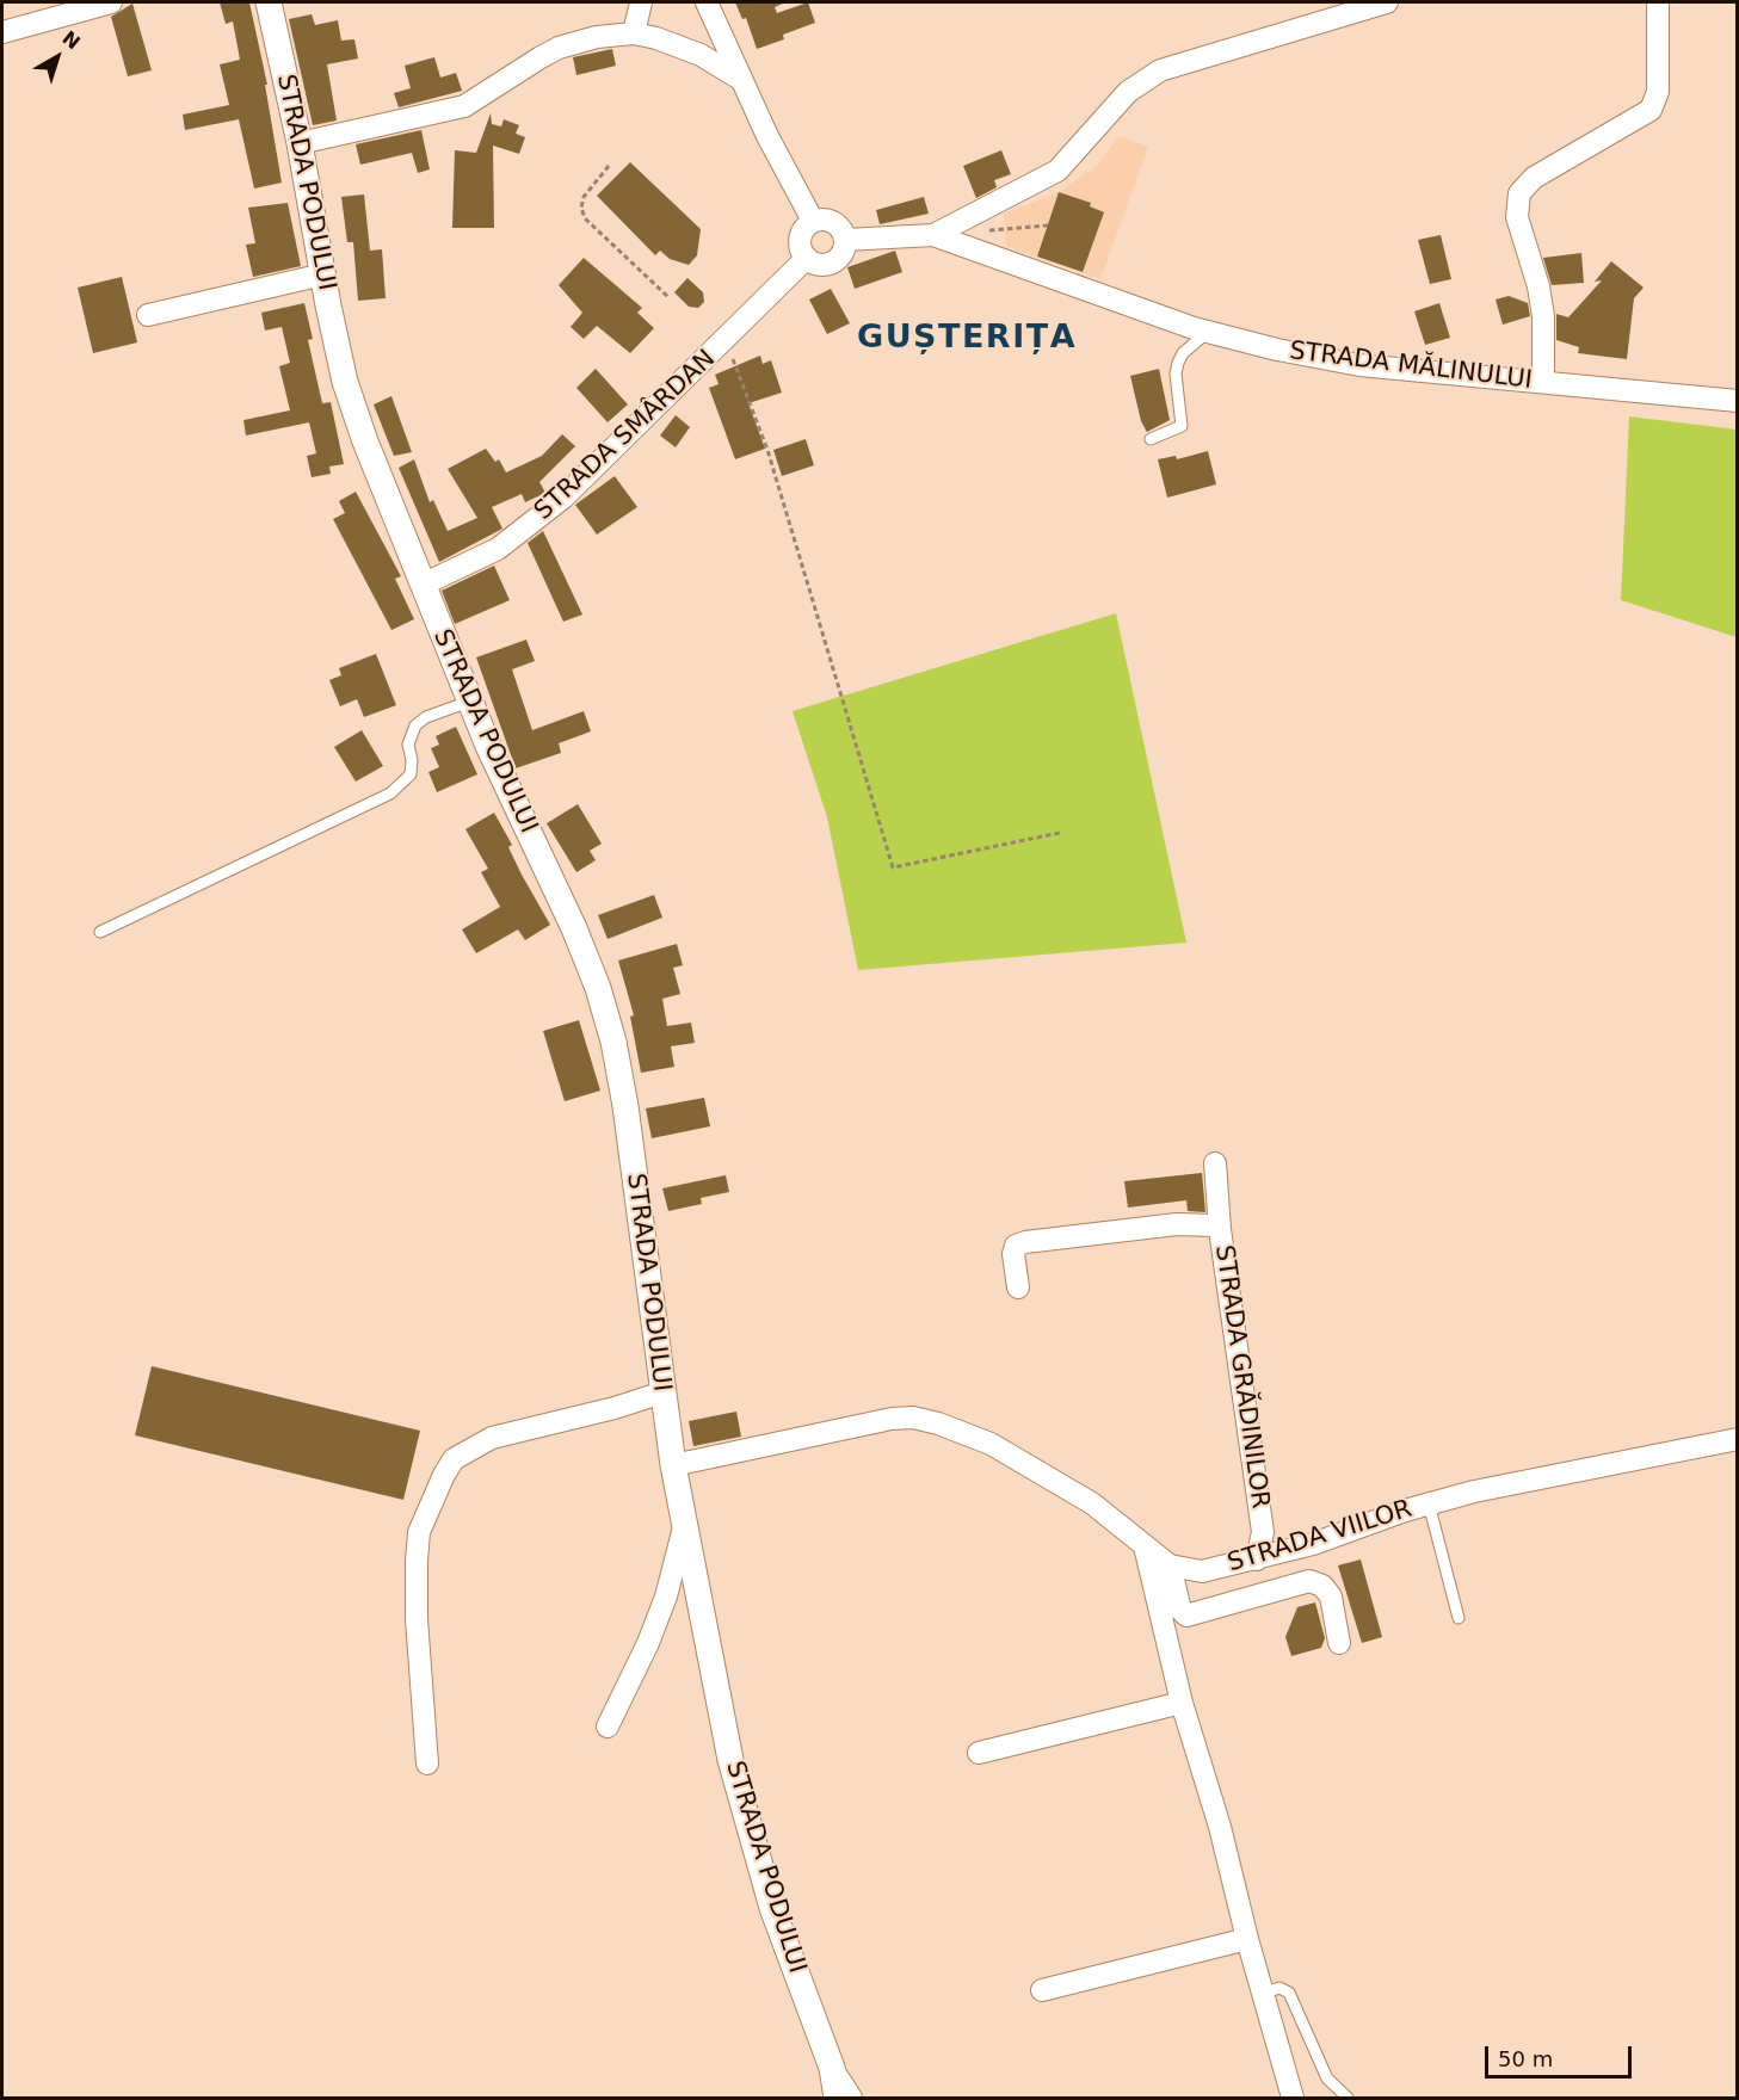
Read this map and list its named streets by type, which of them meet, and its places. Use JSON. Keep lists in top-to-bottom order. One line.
{"streets":{"street":["STRADA PODULUI","STRADA MĂLINULUI","STRADA SMÂRDAN","STRADA GRĂDINILOR","STRADA VIILOR"]},"crossings":[["STRADA PODULUI","STRADA SMÂRDAN"],["STRADA PODULUI","STRADA VIILOR"],["STRADA MĂLINULUI","STRADA SMÂRDAN"],["STRADA GRĂDINILOR","STRADA VIILOR"]],"districts":["GUȘTERIȚA"],"scale_bar":"50 m","north":"top right"}
